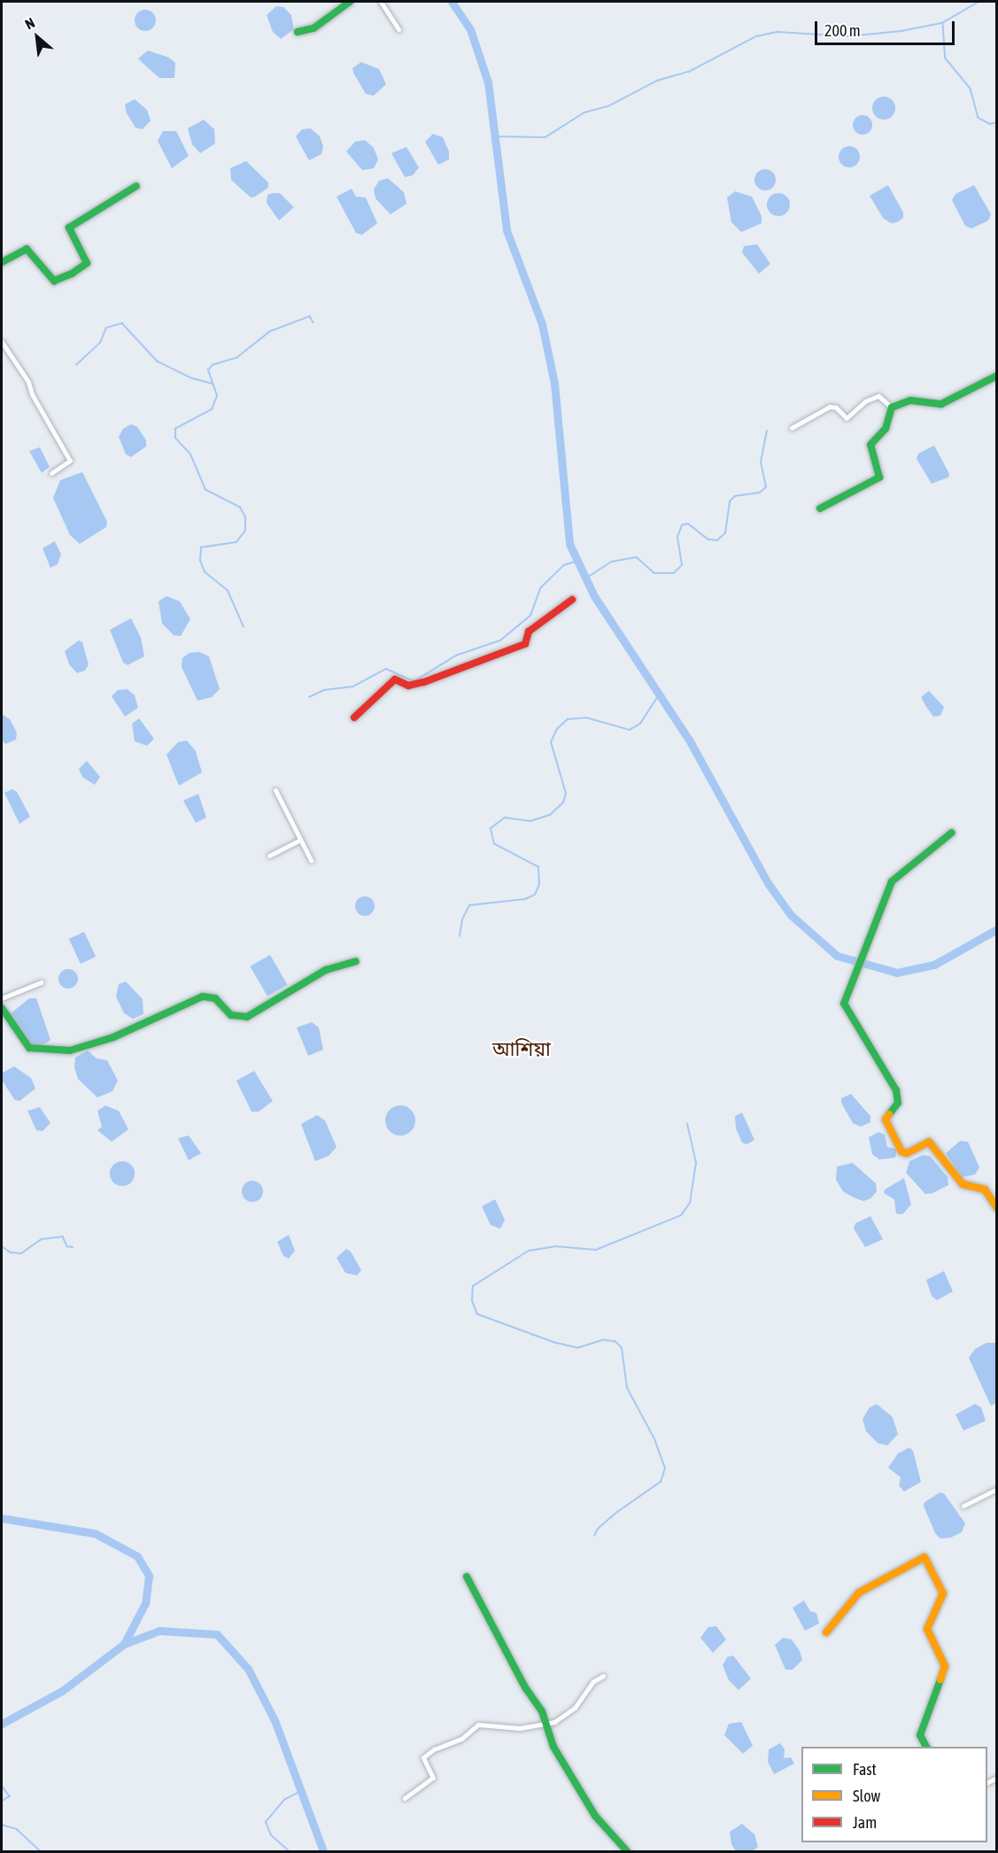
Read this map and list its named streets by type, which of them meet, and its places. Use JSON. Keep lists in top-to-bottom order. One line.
{"districts":["আশিয়া"],"legend":["Fast","Slow","Jam"],"scale_bar":"200 m","north":"top left"}
